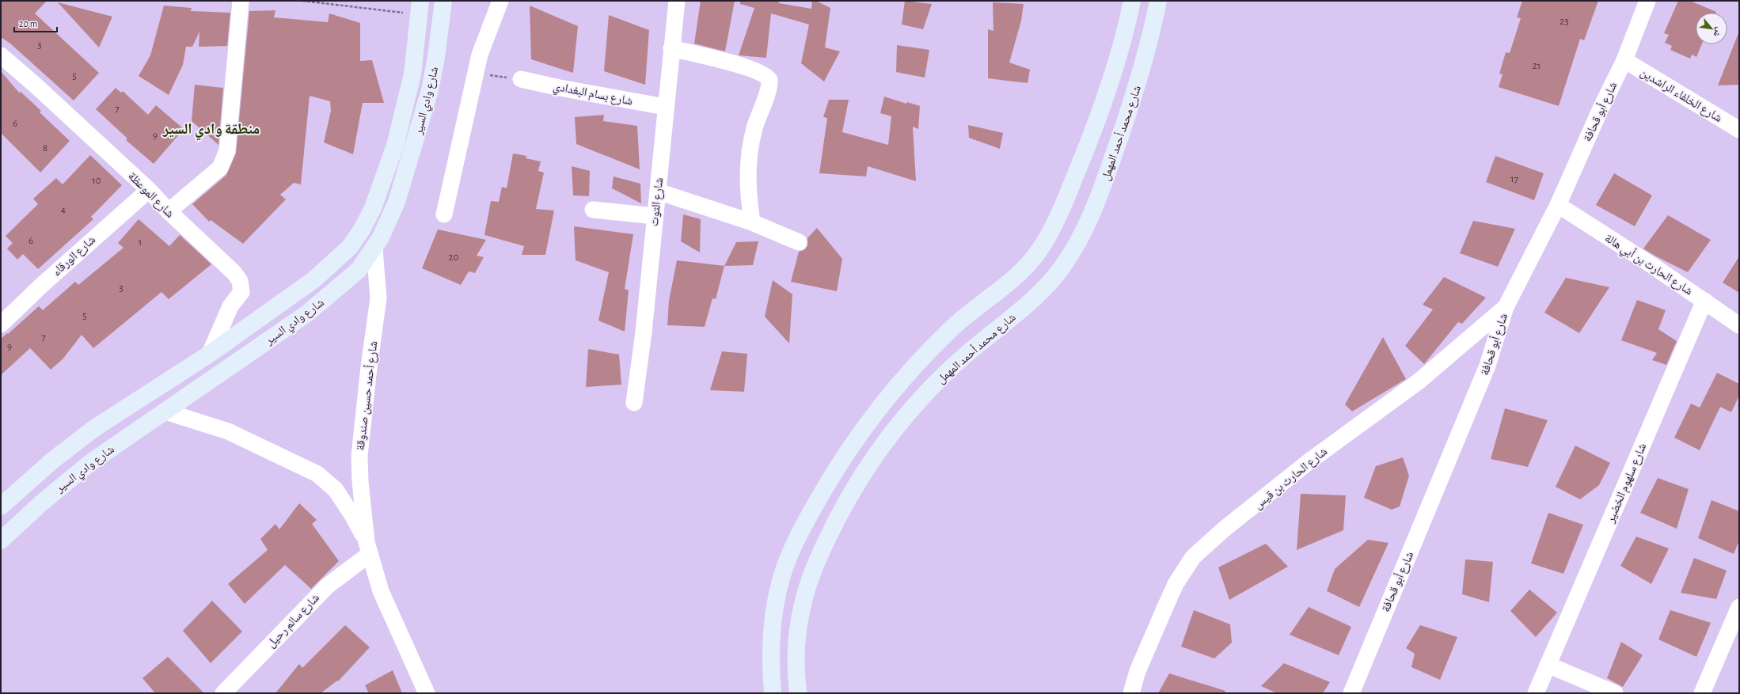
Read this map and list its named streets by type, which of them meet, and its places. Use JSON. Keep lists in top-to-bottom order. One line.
{"streets":{"main road":["شارع وادي السير","شارع محمد أحمد المهمل"],"street":["شارع بسام البغدادي","شارع الخلفاء الراشدين","شارع أبو قحافة","شارع الموعظة","شارع التوت","شارع الورقاء","شارع الحارث بن أبي هالة","شارع أحمد حسين صندوقة","شارع الحارث بن قيس","شارع سلهوم الخضير","شارع سالم رحيل"]},"crossings":[["شارع بسام البغدادي","شارع التوت"],["شارع الخلفاء الراشدين","شارع أبو قحافة"],["شارع وادي السير","شارع الموعظة"],["شارع وادي السير","شارع أحمد حسين صندوقة"],["شارع أبو قحافة","شارع الحارث بن أبي هالة"],["شارع أبو قحافة","شارع الحارث بن قيس"],["شارع الموعظة","شارع الورقاء"],["شارع الحارث بن أبي هالة","شارع سلهوم الخضير"],["شارع أحمد حسين صندوقة","شارع سالم رحيل"]],"districts":["منطقة وادي السير"],"house_numbers":["23","3","21","5","7","6","9","8","17","10","4","6","1","20","3","5","7","9"],"scale_bar":"20 m","north":"bottom right"}
